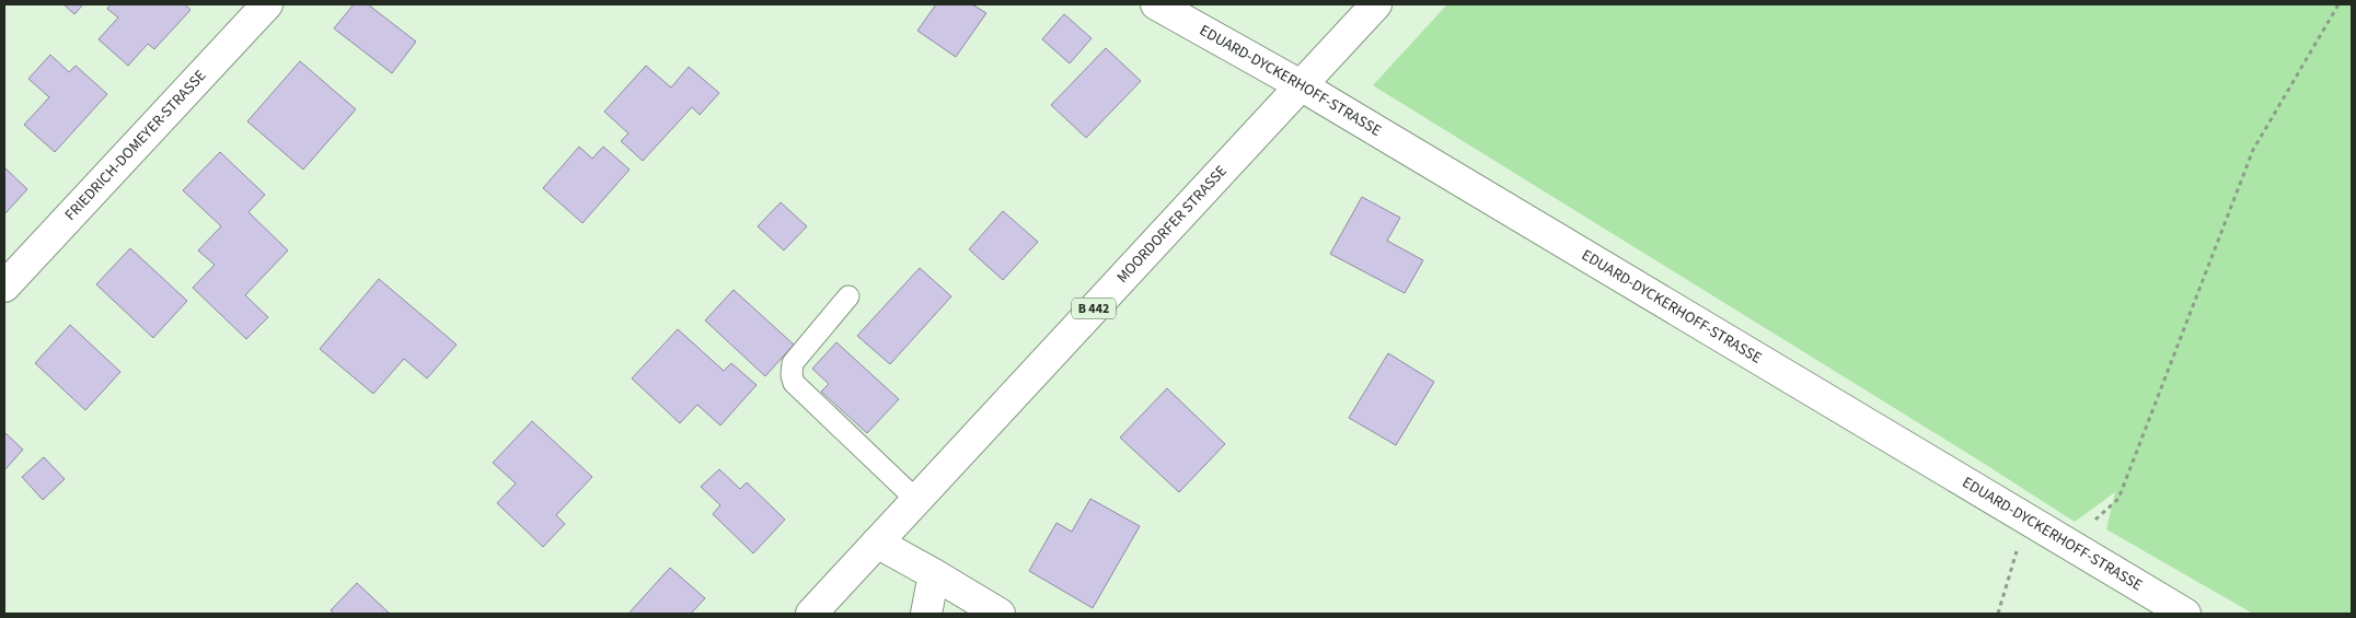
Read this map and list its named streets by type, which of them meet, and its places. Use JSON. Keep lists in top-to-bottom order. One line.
{"streets":{"street":["EDUARD-DYCKERHOFF-STRASSE","FRIEDRICH-DOMEYER-STRASSE","MOORDORFER STRASSE","B 442"]},"crossings":[["EDUARD-DYCKERHOFF-STRASSE","MOORDORFER STRASSE"]]}
